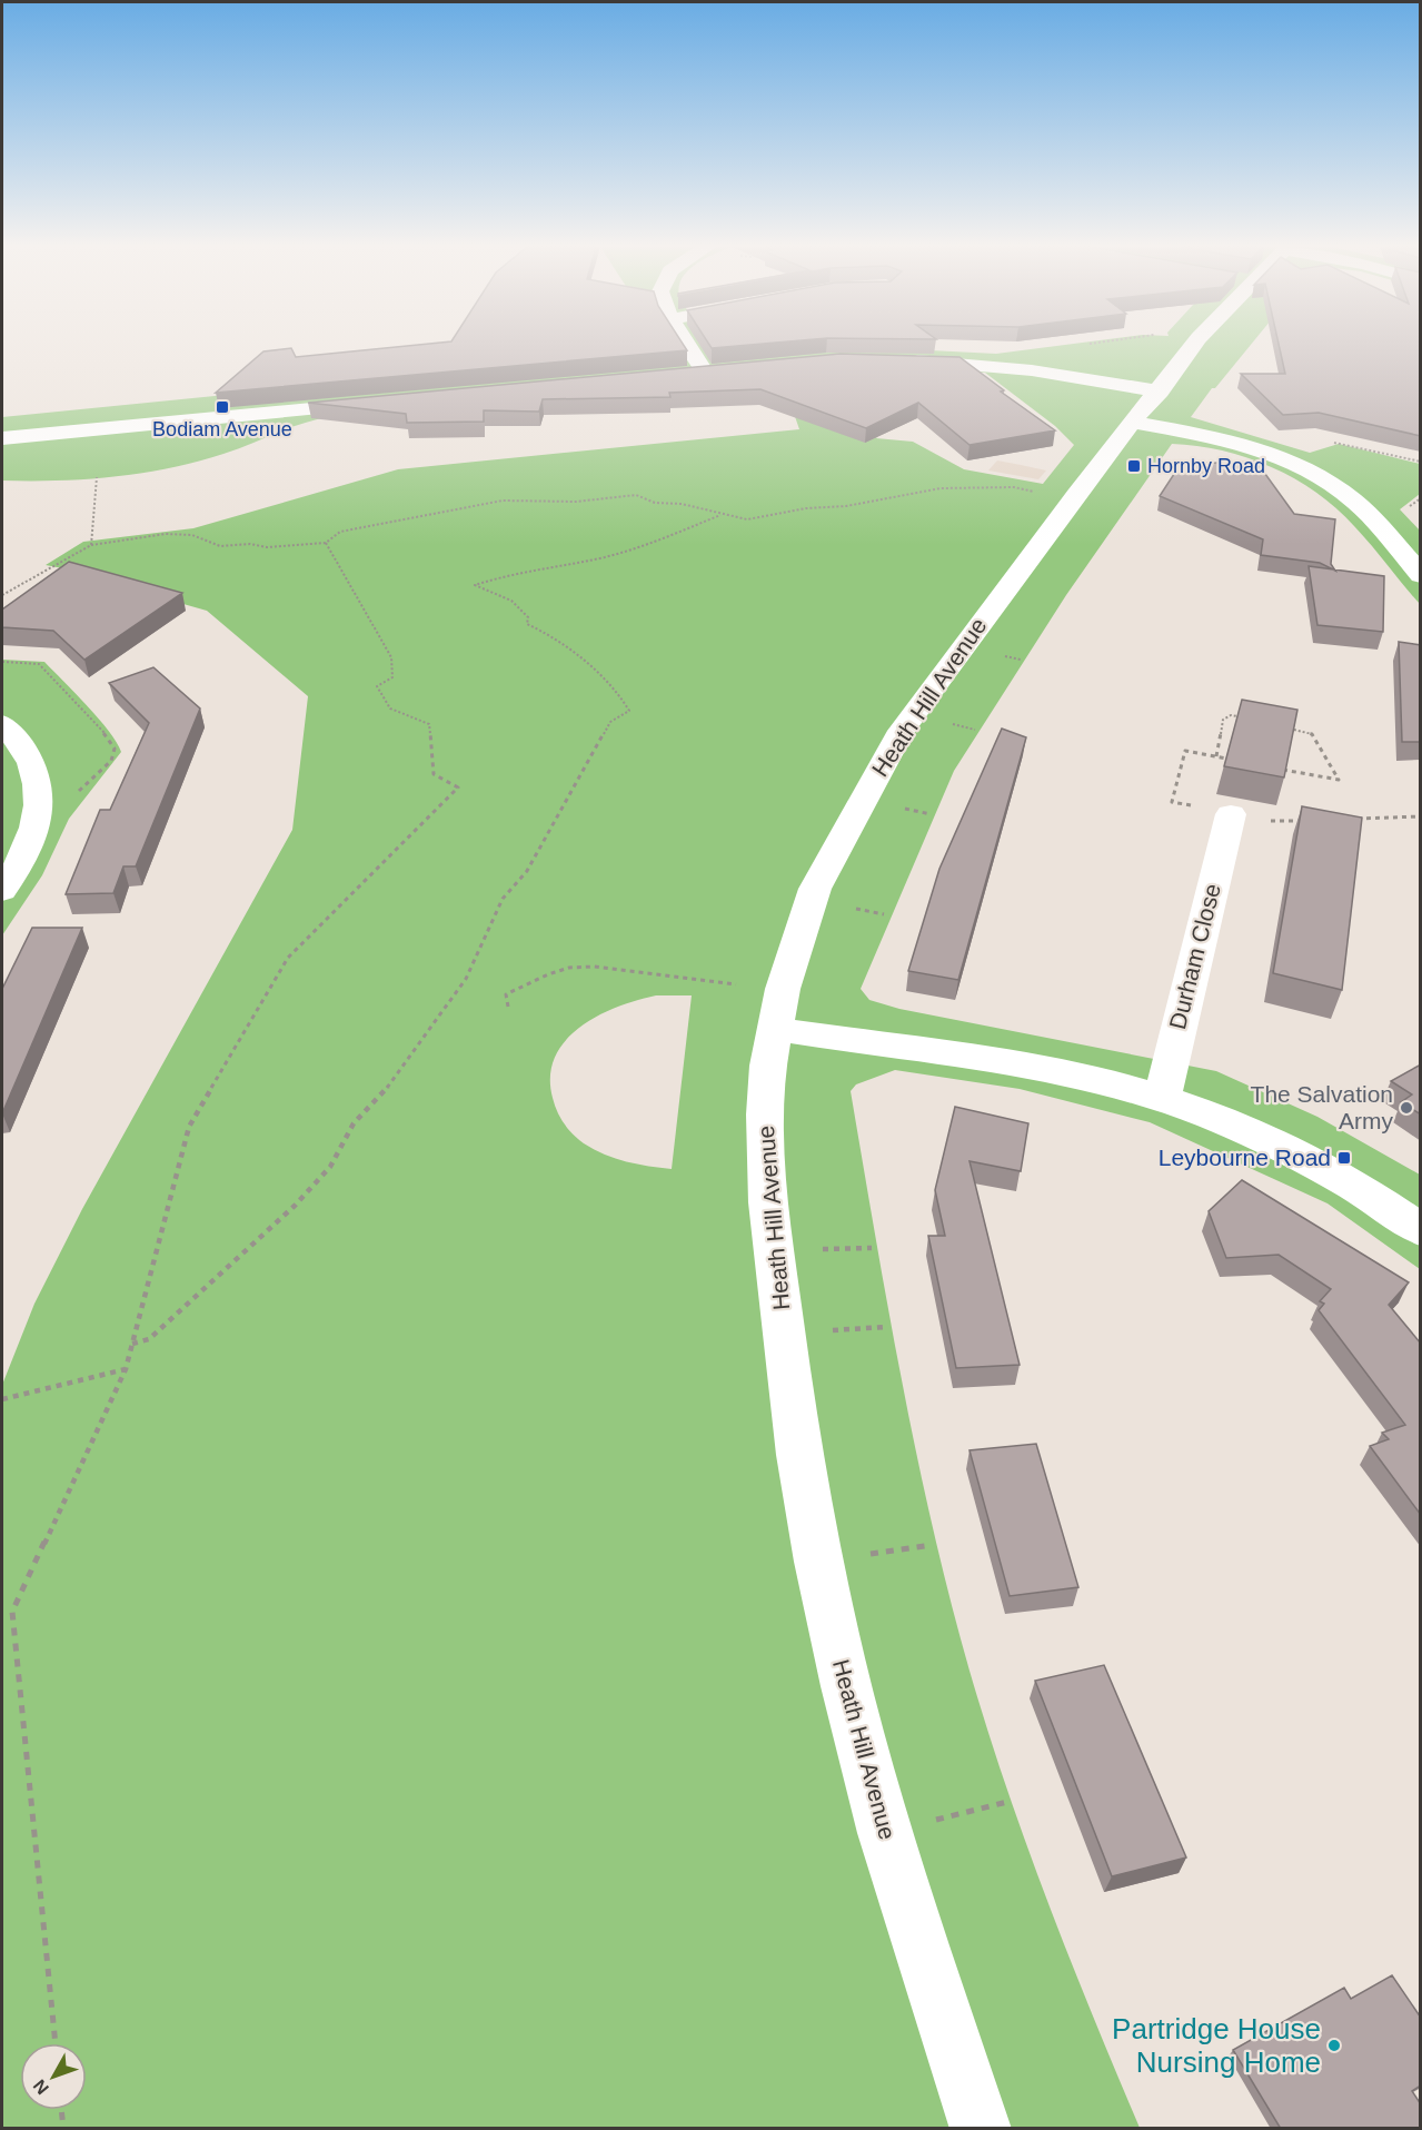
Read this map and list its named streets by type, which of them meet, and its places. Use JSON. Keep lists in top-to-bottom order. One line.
{"streets":{"street":["Heath Hill Avenue","Durham Close"]},"places":{"transit":["Bodiam Avenue","Hornby Road","Leybourne Road"],"other":["The Salvation Army","Partridge House Nursing Home"]},"north":"bottom left"}
